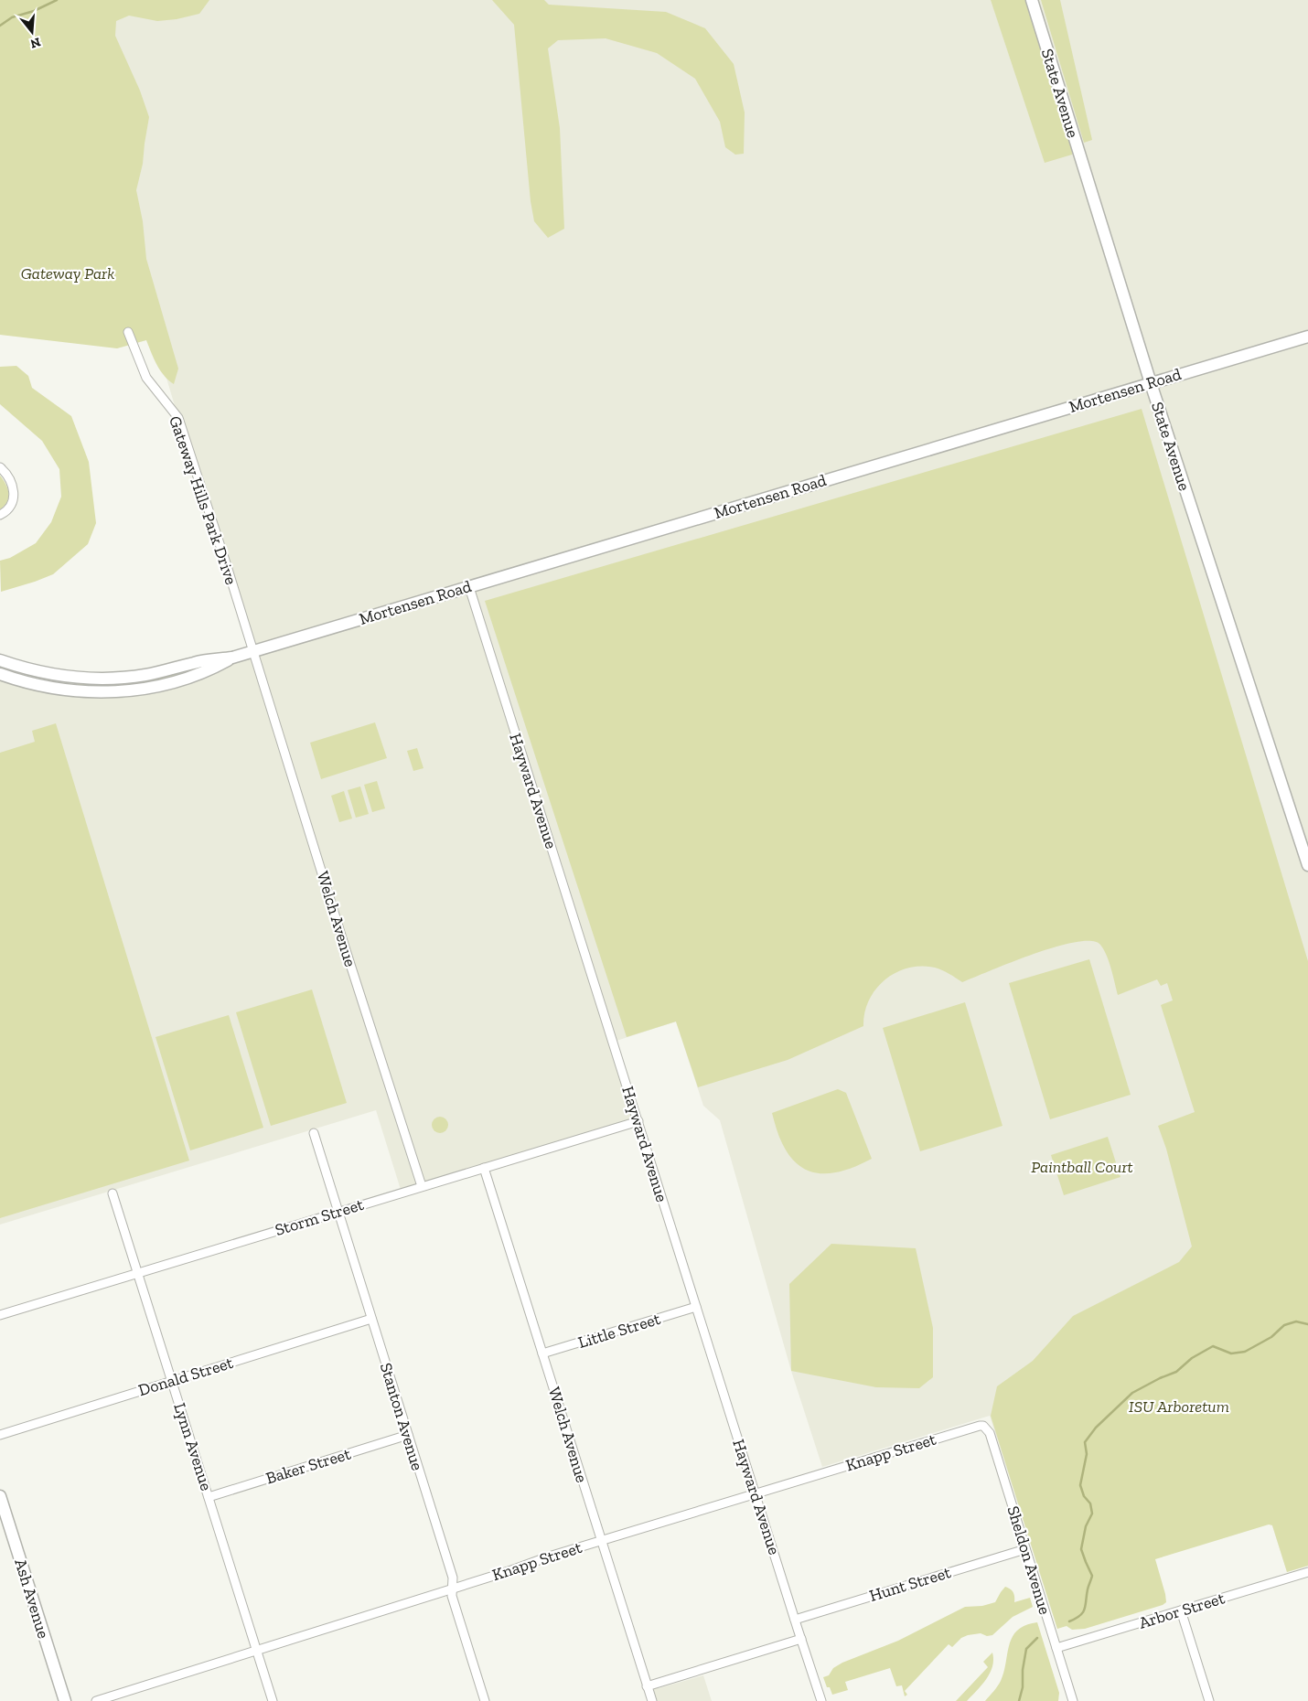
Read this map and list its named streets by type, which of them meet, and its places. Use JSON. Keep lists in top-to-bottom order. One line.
{"streets":{"street":["State Avenue","Mortensen Road","Gateway Hills Park Drive","Hayward Avenue","Welch Avenue","Storm Street","Little Street","Donald Street","Stanton Avenue","Lynn Avenue","Knapp Street","Baker Street","Sheldon Avenue","Hunt Street","Ash Avenue","Arbor Street"]},"crossings":[["State Avenue","Mortensen Road"],["Mortensen Road","Gateway Hills Park Drive"],["Mortensen Road","Hayward Avenue"],["Mortensen Road","Welch Avenue"],["Gateway Hills Park Drive","Welch Avenue"],["Hayward Avenue","Storm Street"],["Hayward Avenue","Little Street"],["Hayward Avenue","Knapp Street"],["Hayward Avenue","Hunt Street"],["Welch Avenue","Storm Street"],["Welch Avenue","Little Street"],["Welch Avenue","Knapp Street"],["Storm Street","Stanton Avenue"],["Storm Street","Lynn Avenue"],["Donald Street","Stanton Avenue"],["Donald Street","Lynn Avenue"],["Stanton Avenue","Knapp Street"],["Stanton Avenue","Baker Street"],["Lynn Avenue","Knapp Street"],["Lynn Avenue","Baker Street"],["Knapp Street","Sheldon Avenue"],["Sheldon Avenue","Hunt Street"],["Sheldon Avenue","Arbor Street"]],"parks":["Gateway Park","Paintball Court","ISU Arboretum"],"north":"bottom"}
